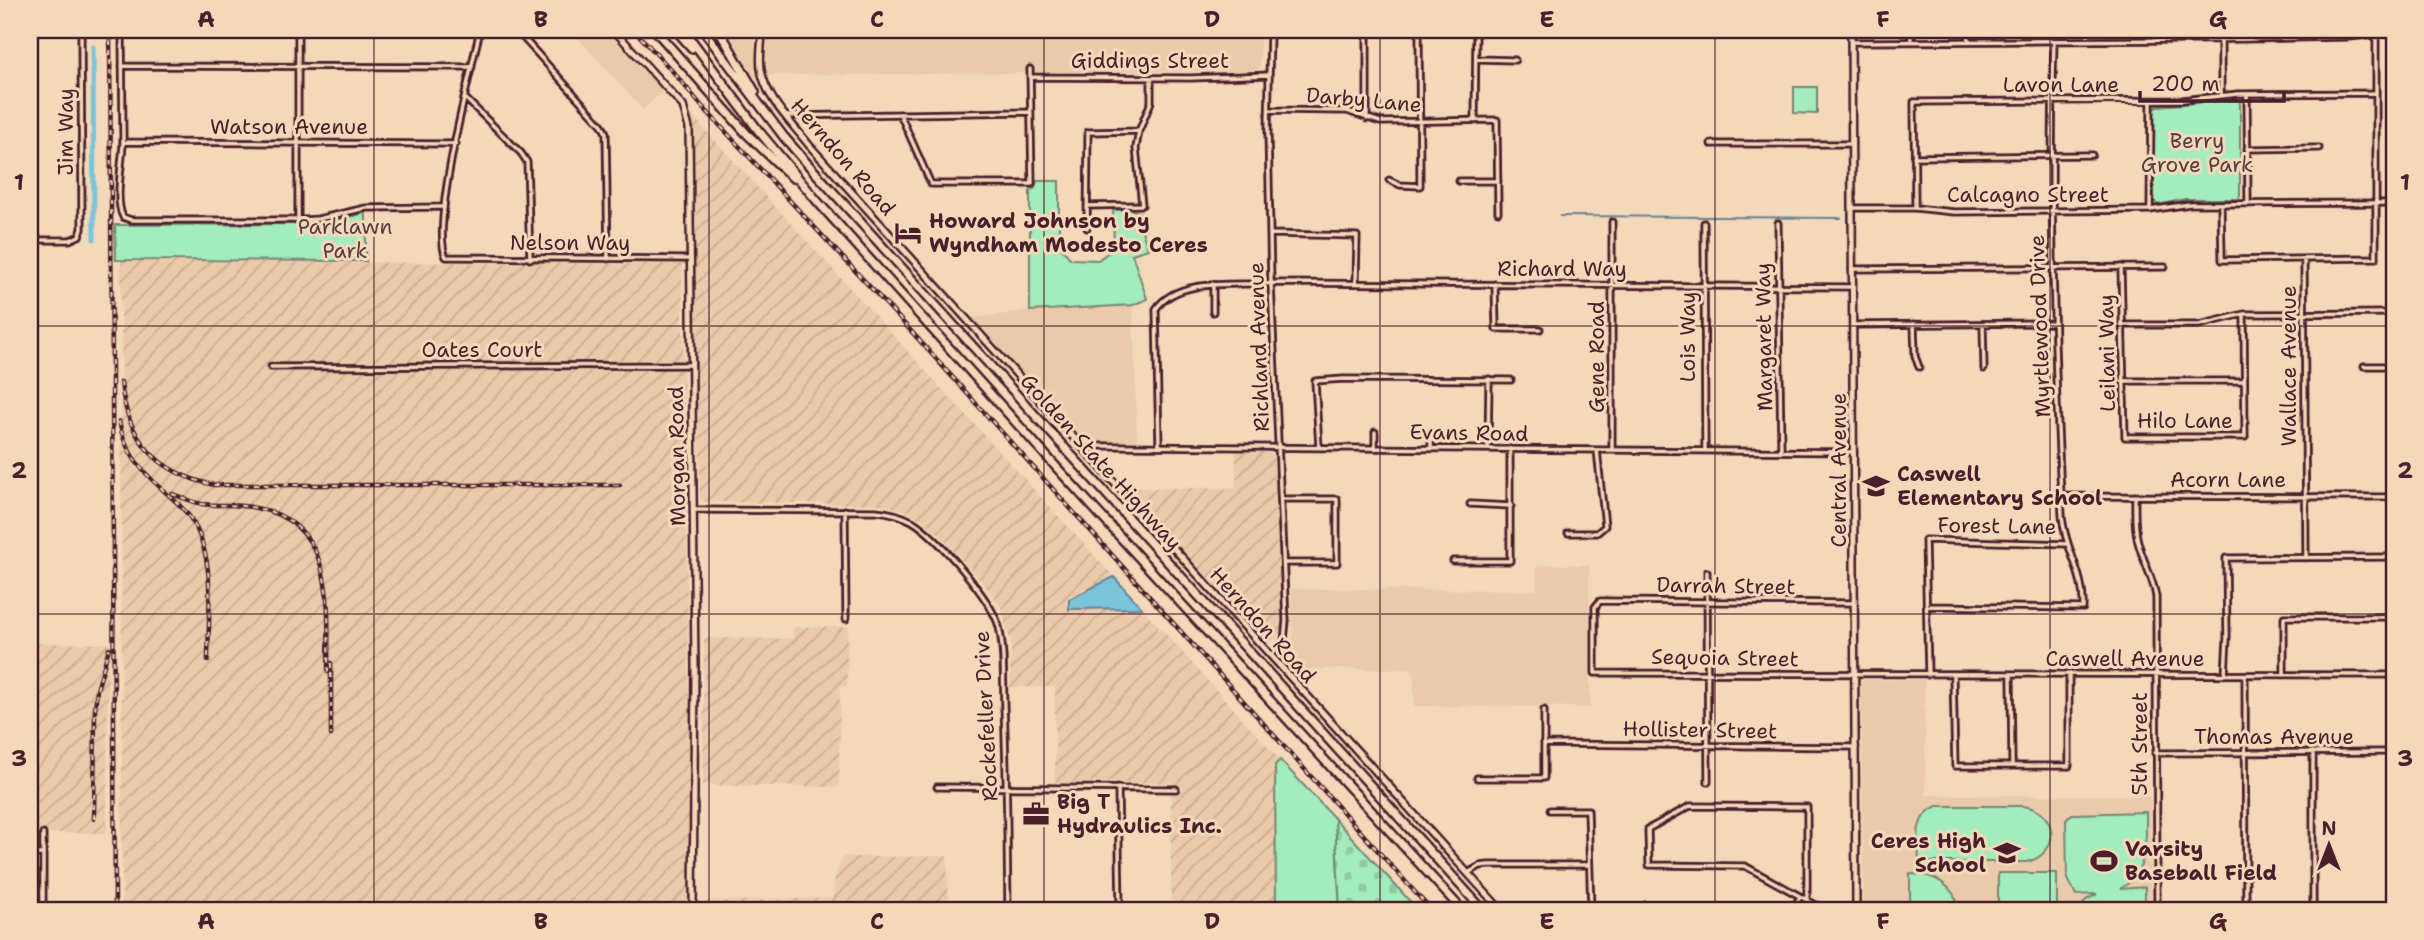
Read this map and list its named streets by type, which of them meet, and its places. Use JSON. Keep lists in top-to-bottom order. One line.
{"streets":{"highway":["Golden State Highway"],"street":["Giddings Street","Lavon Lane","Darby Lane","Watson Avenue","Jim Way","Herndon Road","Calcagno Street","Nelson Way","Richard Way","Myrtlewood Drive","Lois Way","Margaret Way","Richland Avenue","Oates Court","Leilani Way","Gene Road","Wallace Avenue","Hilo Lane","Evans Road","Morgan Road","Central Avenue","Acorn Lane","Forest Lane","Darrah Street","Sequoia Street","Caswell Avenue","Rockefeller Drive","Hollister Street","Thomas Avenue","5th Street"]},"crossings":[["Giddings Street","Richland Avenue"],["Lavon Lane","Myrtlewood Drive"],["Darby Lane","Richland Avenue"],["Herndon Road","Richland Avenue"],["Herndon Road","Evans Road"],["Calcagno Street","Myrtlewood Drive"],["Calcagno Street","Central Avenue"],["Nelson Way","Morgan Road"],["Richard Way","Lois Way"],["Richard Way","Margaret Way"],["Richard Way","Richland Avenue"],["Richard Way","Gene Road"],["Richard Way","Evans Road"],["Richard Way","Central Avenue"],["Myrtlewood Drive","Acorn Lane"],["Myrtlewood Drive","Forest Lane"],["Lois Way","Evans Road"],["Margaret Way","Evans Road"],["Richland Avenue","Evans Road"],["Oates Court","Morgan Road"],["Leilani Way","Hilo Lane"],["Gene Road","Evans Road"],["Wallace Avenue","Acorn Lane"],["Evans Road","Central Avenue"],["Morgan Road","Rockefeller Drive"],["Central Avenue","Darrah Street"],["Central Avenue","Sequoia Street"],["Central Avenue","Caswell Avenue"],["Central Avenue","Hollister Street"],["Acorn Lane","5th Street"],["Darrah Street","Sequoia Street"],["Sequoia Street","Caswell Avenue"],["Caswell Avenue","5th Street"],["Thomas Avenue","5th Street"]],"parks":["Berry Grove Park","Parklawn Park"],"places":{"hotel":["Howard Johnson by Wyndham Modesto Ceres"],"school or university":["Caswell Elementary School","Ceres High School"],"office":["Big T Hydraulics Inc."],"sports":["Varsity Baseball Field"]},"scale_bar":"200 m","north":"top","grid":{"columns":["A","B","C","D","E","F","G"],"rows":["1","2","3"]}}
